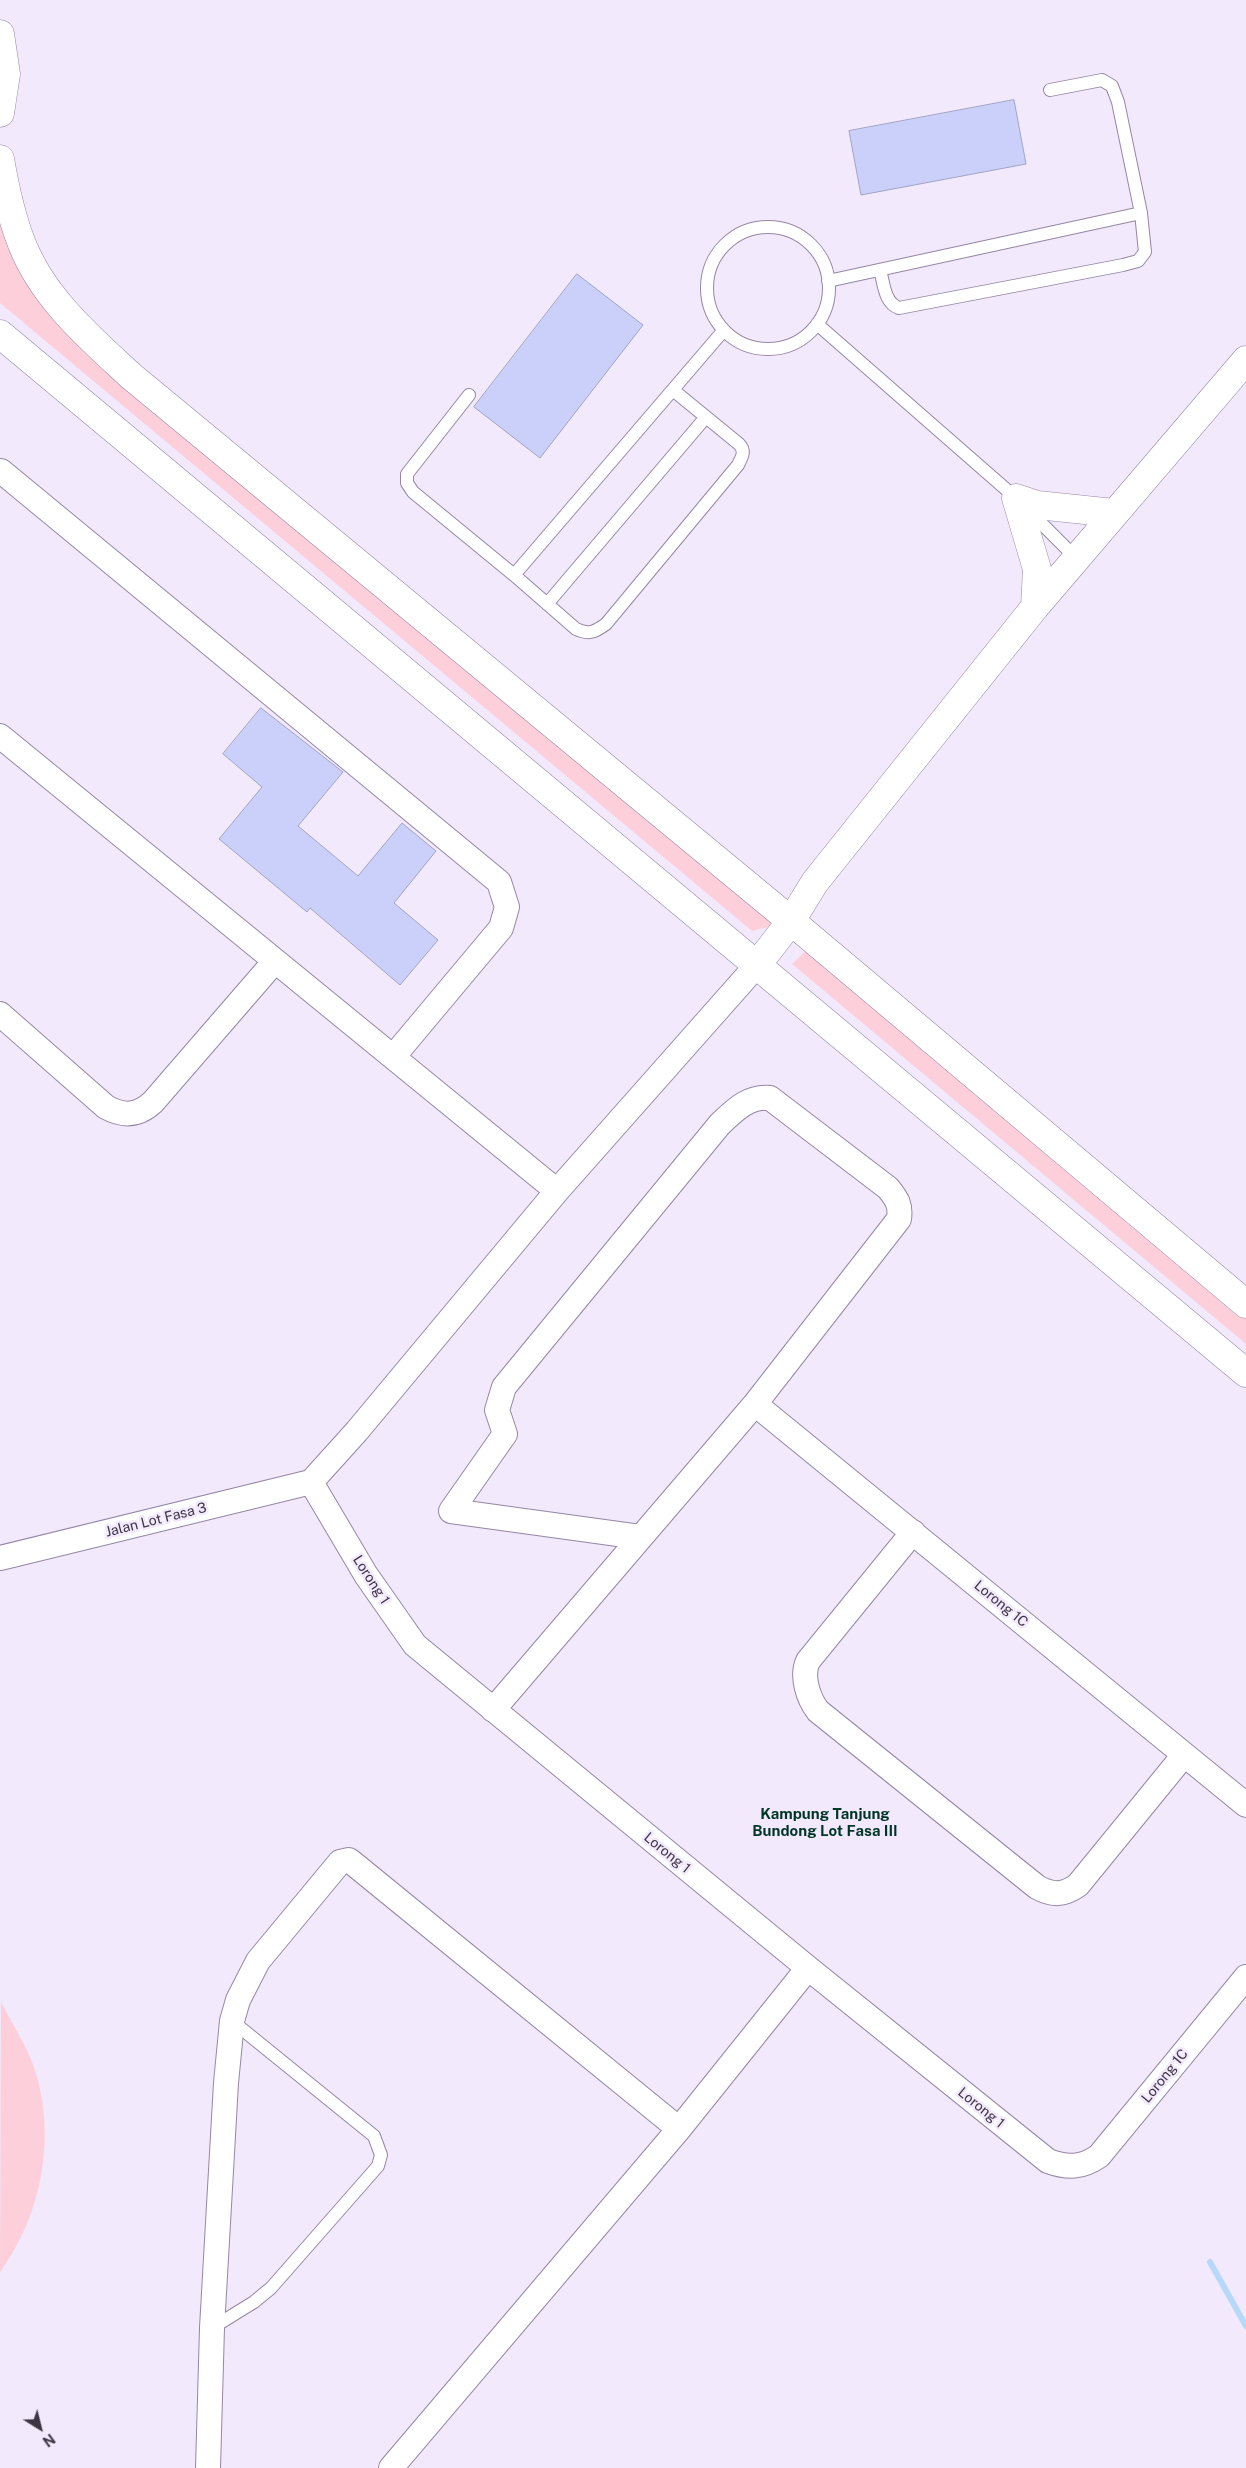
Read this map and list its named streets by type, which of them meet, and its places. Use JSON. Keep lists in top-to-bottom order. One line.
{"streets":{"street":["Jalan Lot Fasa 3","Lorong 1","Lorong 1C"]},"crossings":[["Jalan Lot Fasa 3","Lorong 1"],["Lorong 1","Lorong 1C"]],"districts":["Kampung Tanjung Bundong Lot Fasa III"],"north":"bottom right"}
